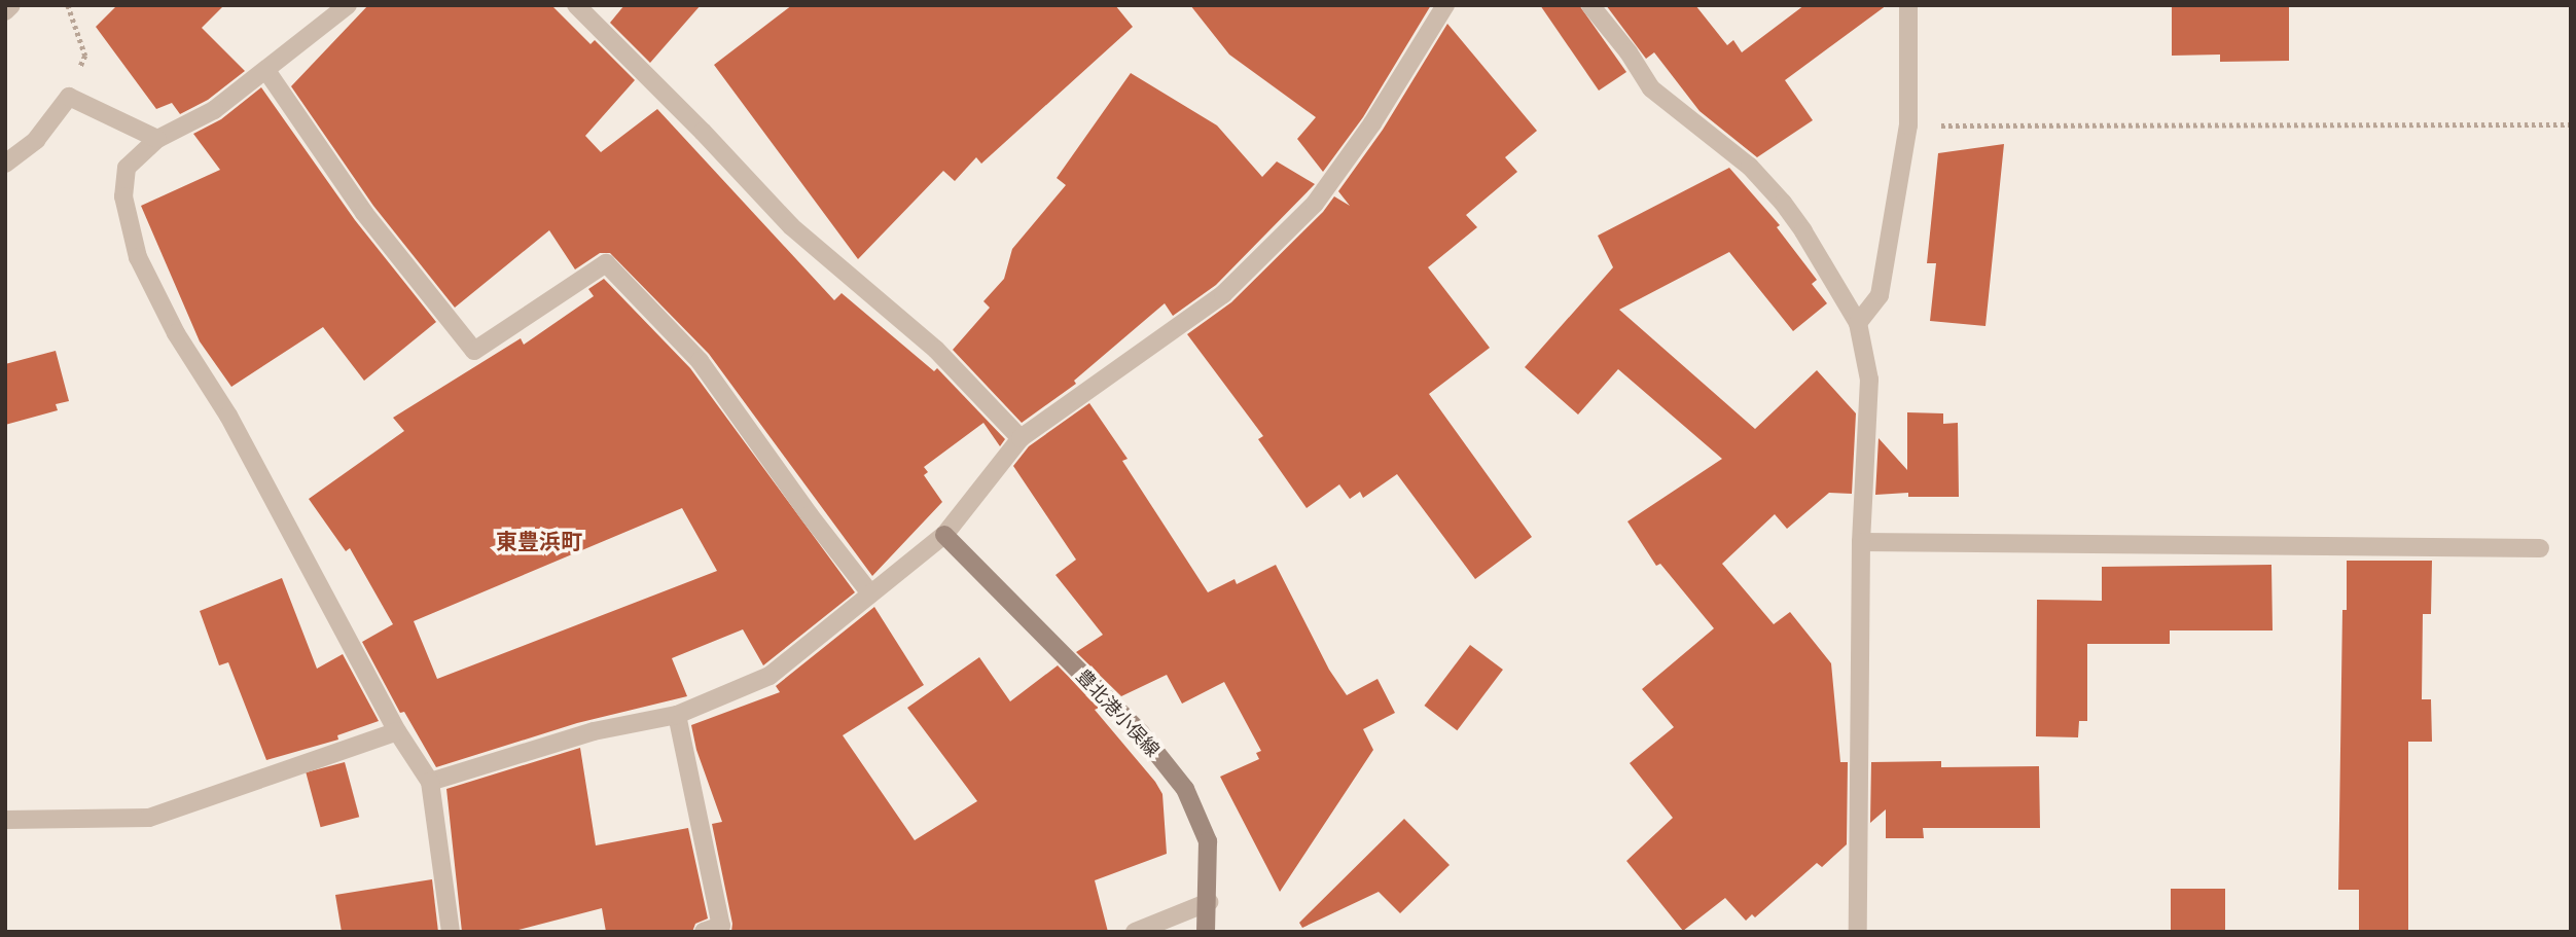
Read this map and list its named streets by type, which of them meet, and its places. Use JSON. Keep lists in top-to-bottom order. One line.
{"streets":{"main road":["豊北港小俣線"]},"districts":["東豊浜町"]}
